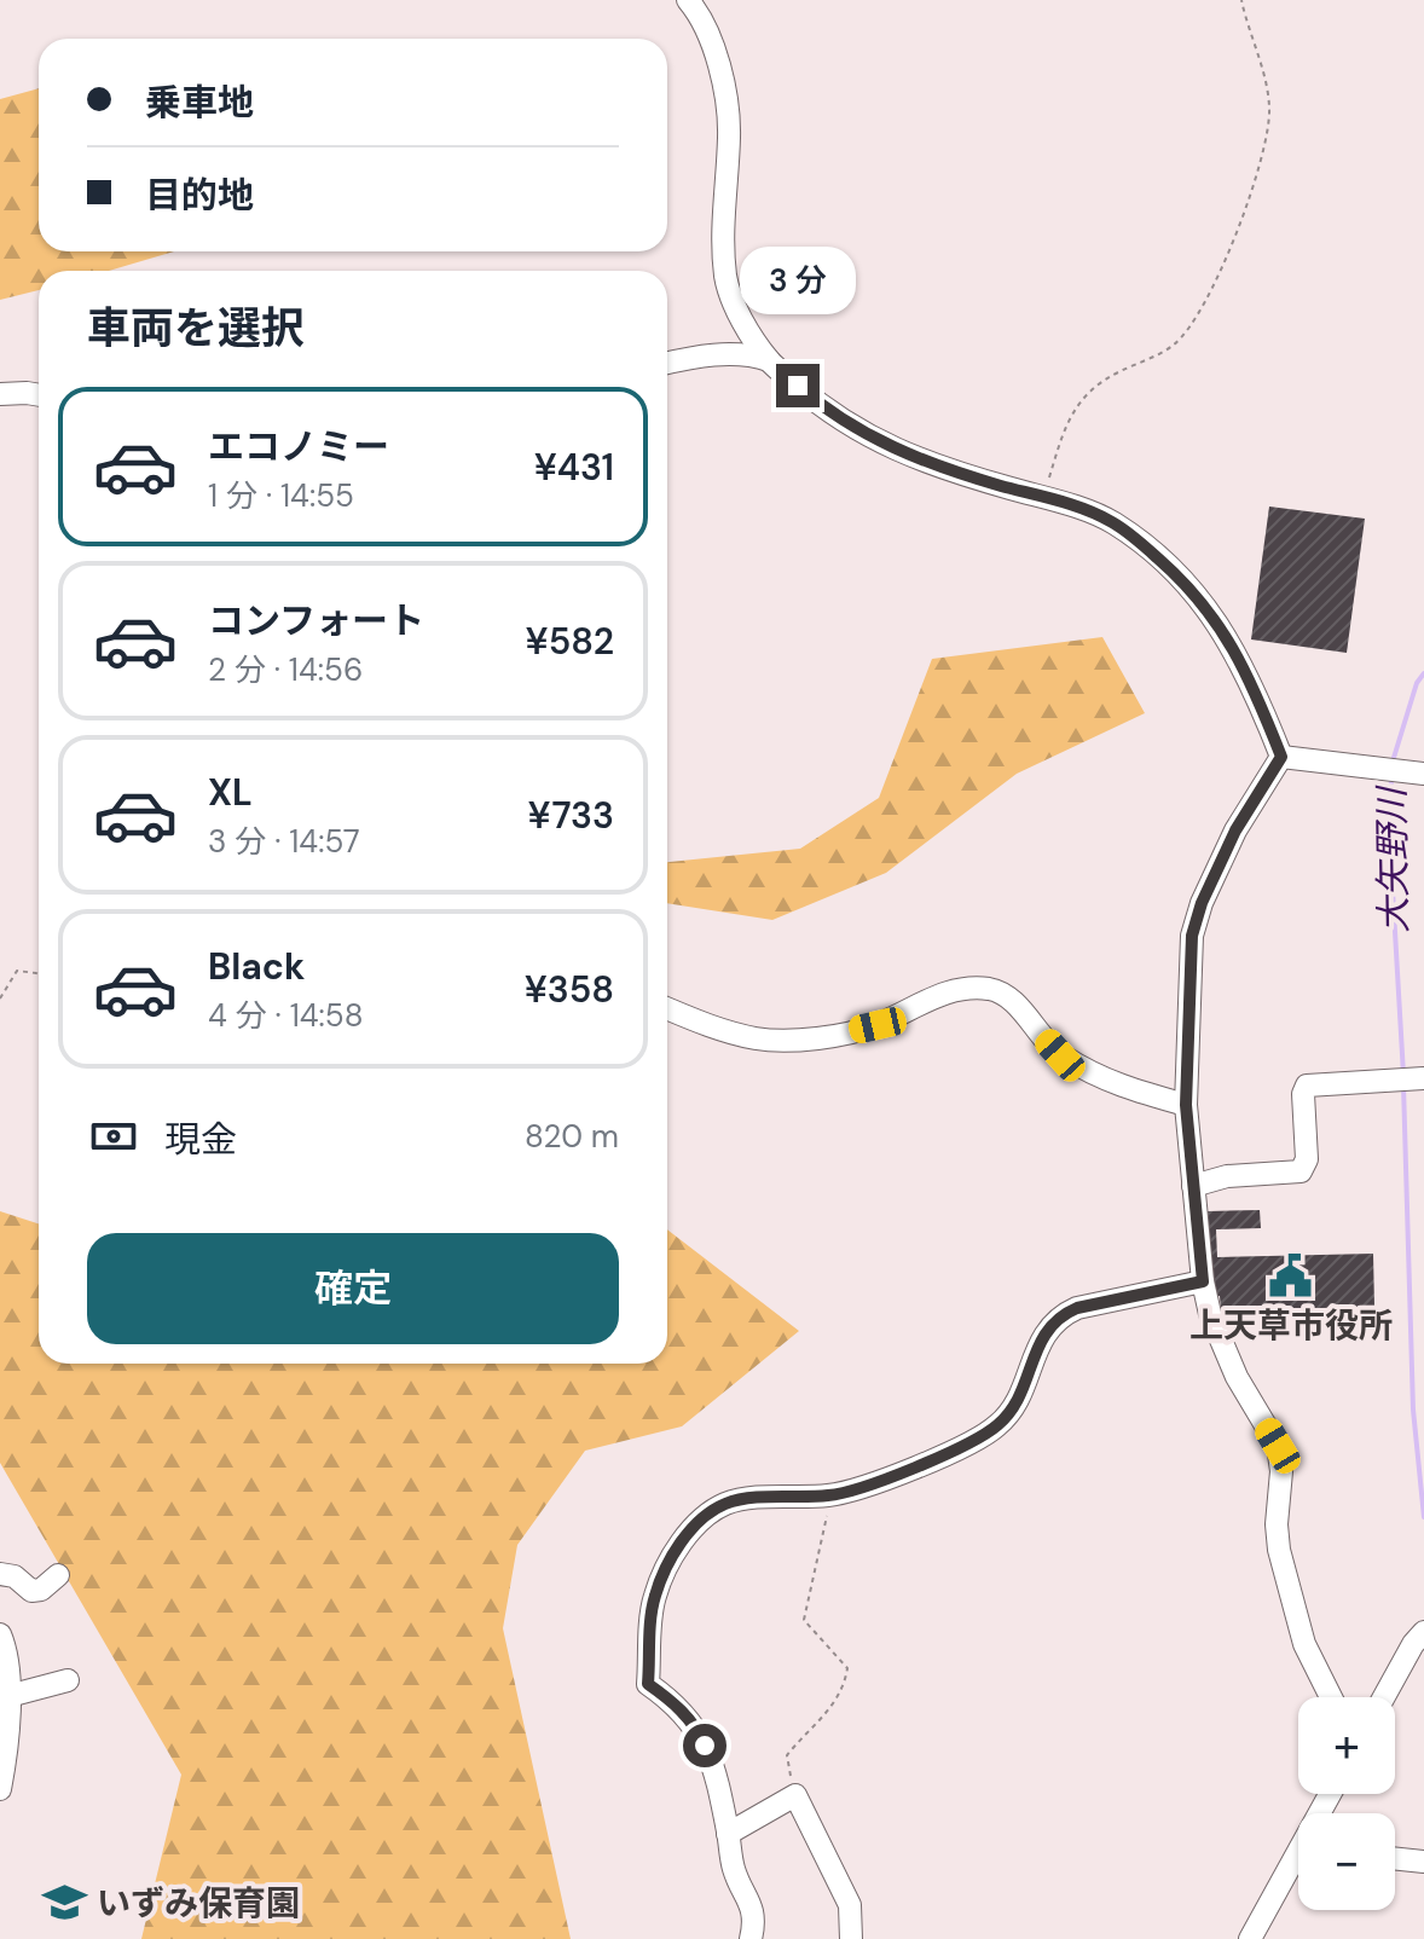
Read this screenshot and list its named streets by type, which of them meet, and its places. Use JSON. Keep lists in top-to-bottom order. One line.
{"water":["大矢野川"],"places":{"public building":["上天草市役所"],"school or university":["いずみ保育園"]},"page":{"banner":["乗車地","目的地"],"bubble":"3 分","heading":"車両を選択","list":[{"name":"エコノミー","note":"1 分 · 14:55","value":"¥431"},{"name":"コンフォート","note":"2 分 · 14:56","value":"¥582"},{"name":"XL","note":"3 分 · 14:57","value":"¥733"},{"name":"Black","note":"4 分 · 14:58","value":"¥358"}],"pay":["現金","820 m"],"buttons":"確定","map_buttons":["+","−"]}}
